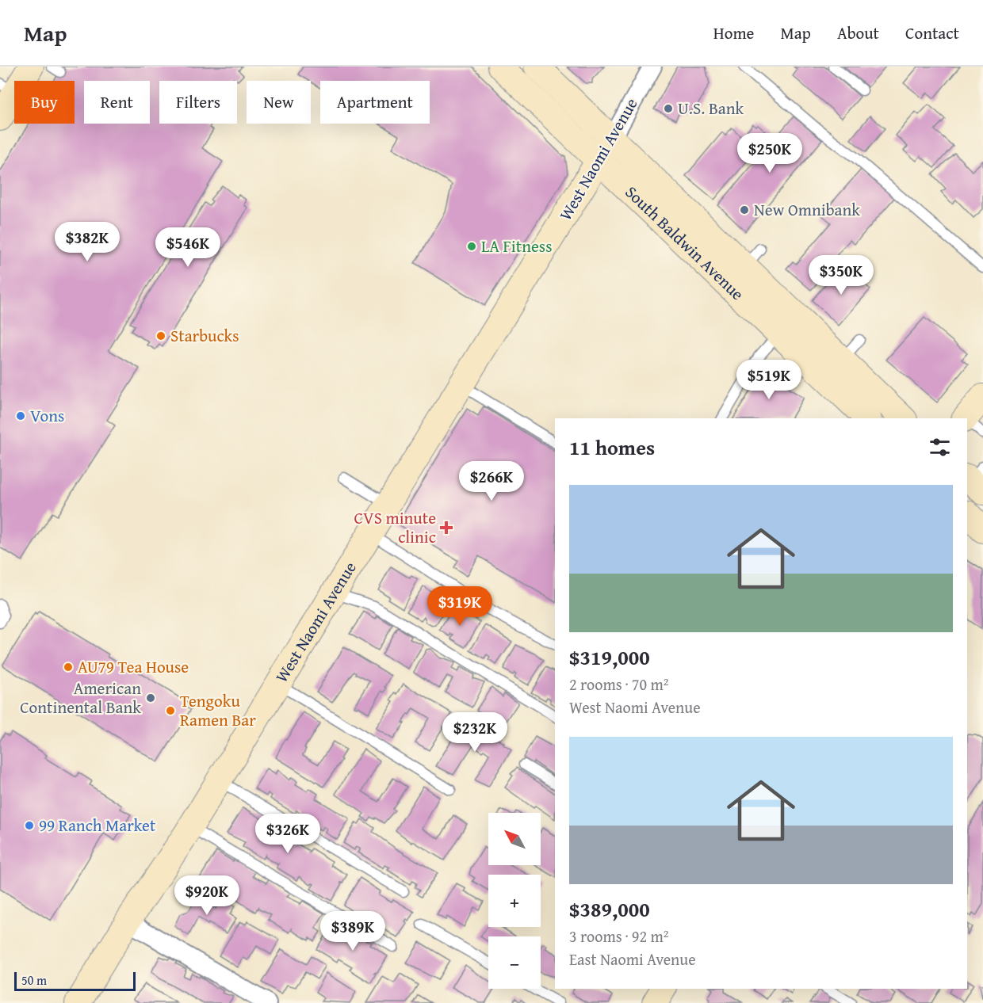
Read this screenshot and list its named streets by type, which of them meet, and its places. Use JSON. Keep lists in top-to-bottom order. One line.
{"streets":{"main road":["West Naomi Avenue","South Baldwin Avenue"]},"crossings":[["West Naomi Avenue","South Baldwin Avenue"]],"places":{"other":["U.S. Bank","New Omnibank","LA Fitness","Starbucks","Vons","AU79 Tea House","American Continental Bank","Tengoku Ramen Bar","99 Ranch Market"],"health":["CVS minute clinic"]},"scale_bar":"50 m","north":"top left","page":{"header":"Map","nav":["Home","Map","About","Contact"],"chip":["Buy","Rent","Filters","New","Apartment"],"price":["$250K","$382K","$546K","$350K","$519K","$266K","$319K","$232K","$326K","$920K","$389K"],"heading":"11 homes","list":[{"name":"$319,000","note":"2 rooms · 70 m² · West Naomi Avenue"},{"name":"$389,000","note":"3 rooms · 92 m² · East Naomi Avenue"}],"map_buttons":["+","−"],"scale":"50 m"}}
